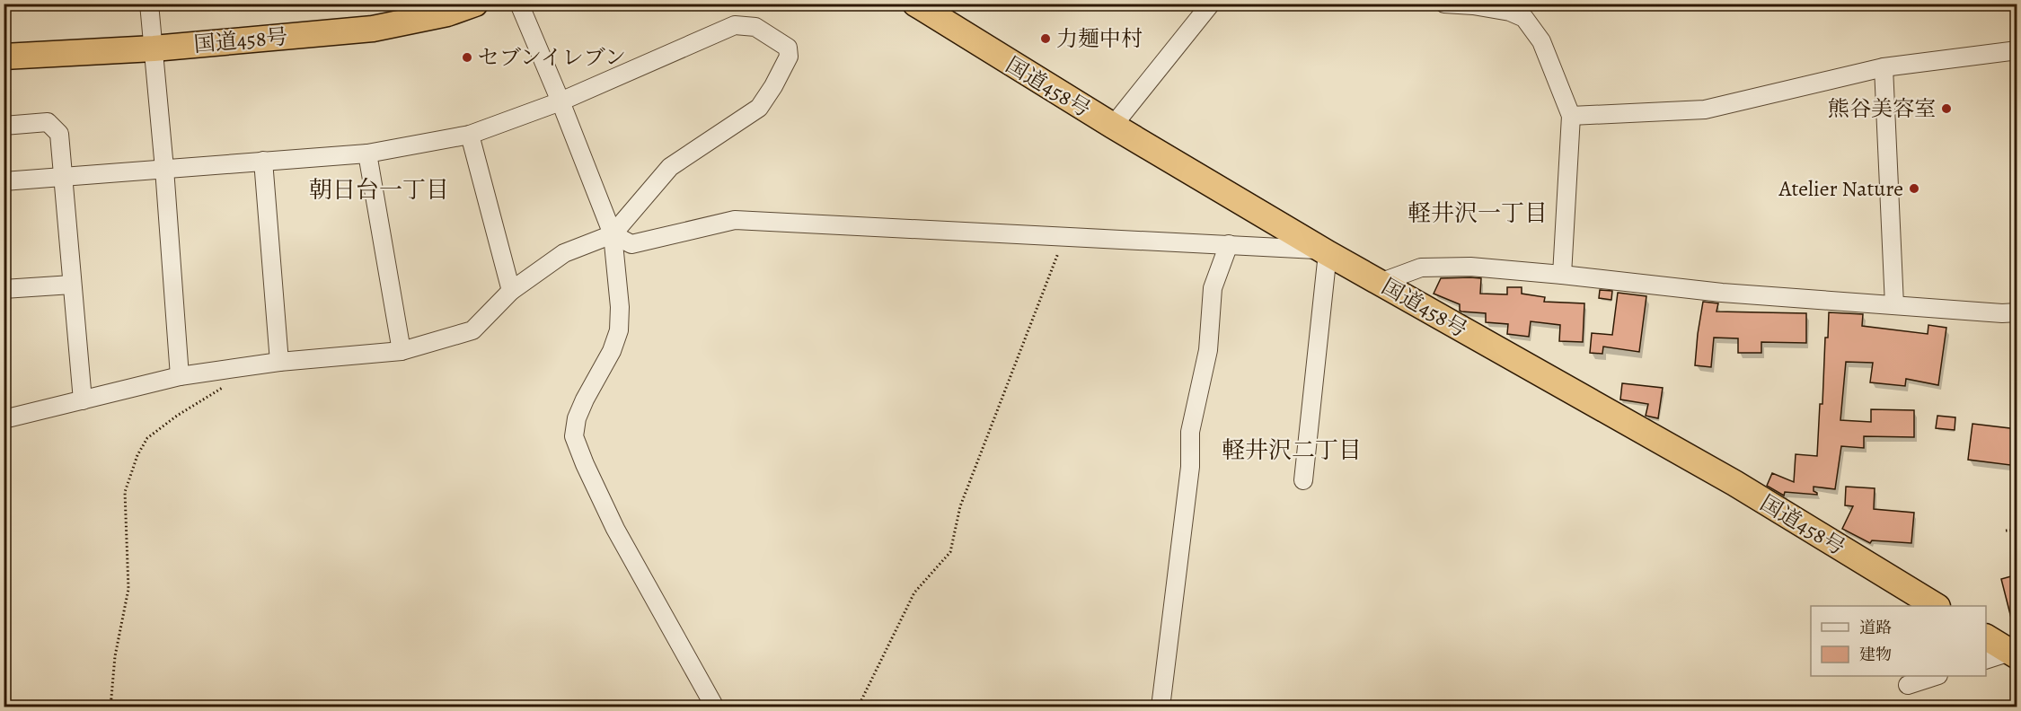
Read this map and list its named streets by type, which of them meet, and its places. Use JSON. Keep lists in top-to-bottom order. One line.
{"streets":{"highway":["国道458号"]},"districts":["朝日台一丁目","軽井沢一丁目","軽井沢二丁目"],"places":["力麺中村","セブンイレブン","熊谷美容室","Atelier Nature"],"legend":["道路","建物"]}
